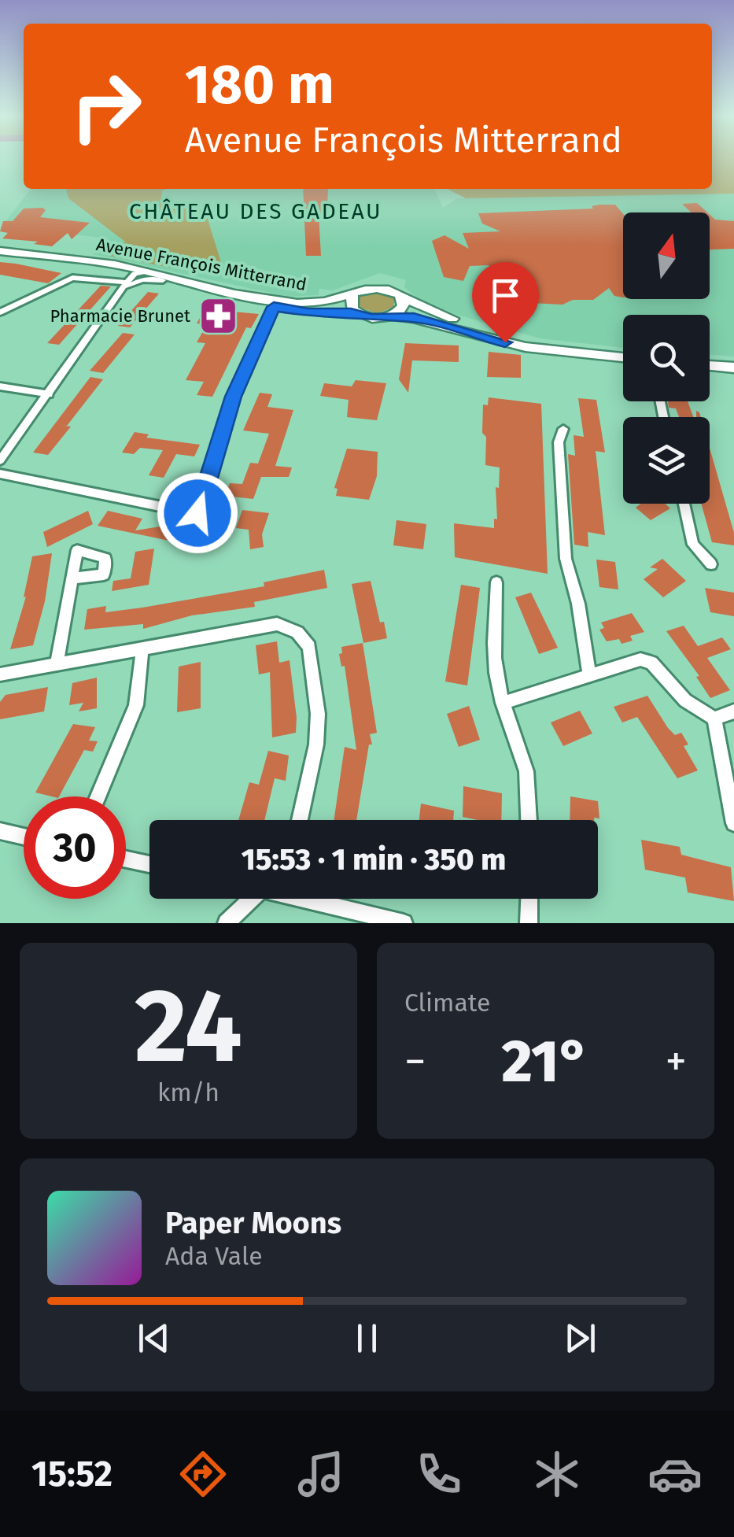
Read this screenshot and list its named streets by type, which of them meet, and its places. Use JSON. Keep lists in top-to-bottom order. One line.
{"streets":{"main road":["Avenue François Mitterrand"]},"districts":["CHÂTEAU DES GADEAU"],"places":{"pharmacy":["Pharmacie Brunet"]},"north":"top","page":{"turn":["180 m","Avenue François Mitterrand"],"limit":"30","trip":"15:53 · 1 min · 350 m","tile":[["24","km/h"],"Climate"],"heat":["−","21°","+"],"song":["Paper Moons","Ada Vale"],"tabs":"15:52"}}
